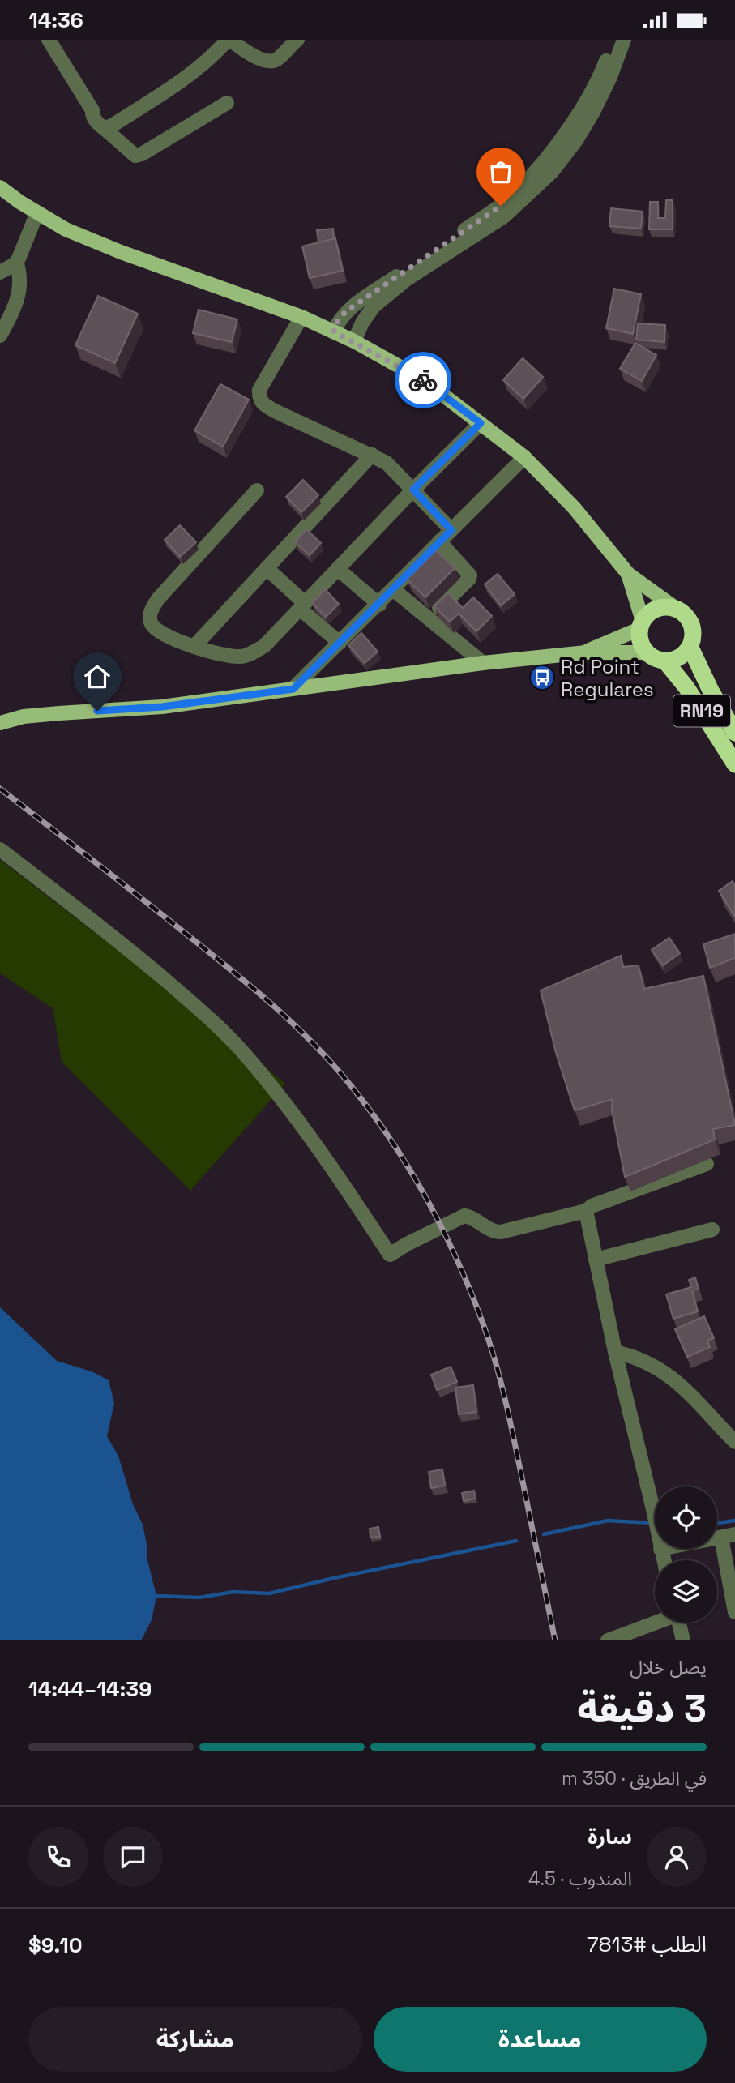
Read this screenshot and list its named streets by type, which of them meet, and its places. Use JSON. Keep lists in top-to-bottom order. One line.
{"streets":{"highway":["RN19"]},"places":{"bus stop":["Rd Point Regulares"]},"page":{"status":"14:36","heading":["3 دقيقة","يصل خلال","14:39–14:44"],"panel":["سارة","المندوب · 4.5","الطلب #7813","$9.10"],"bar":"في الطريق · 350 m","buttons":["مساعدة","مشاركة"]}}
